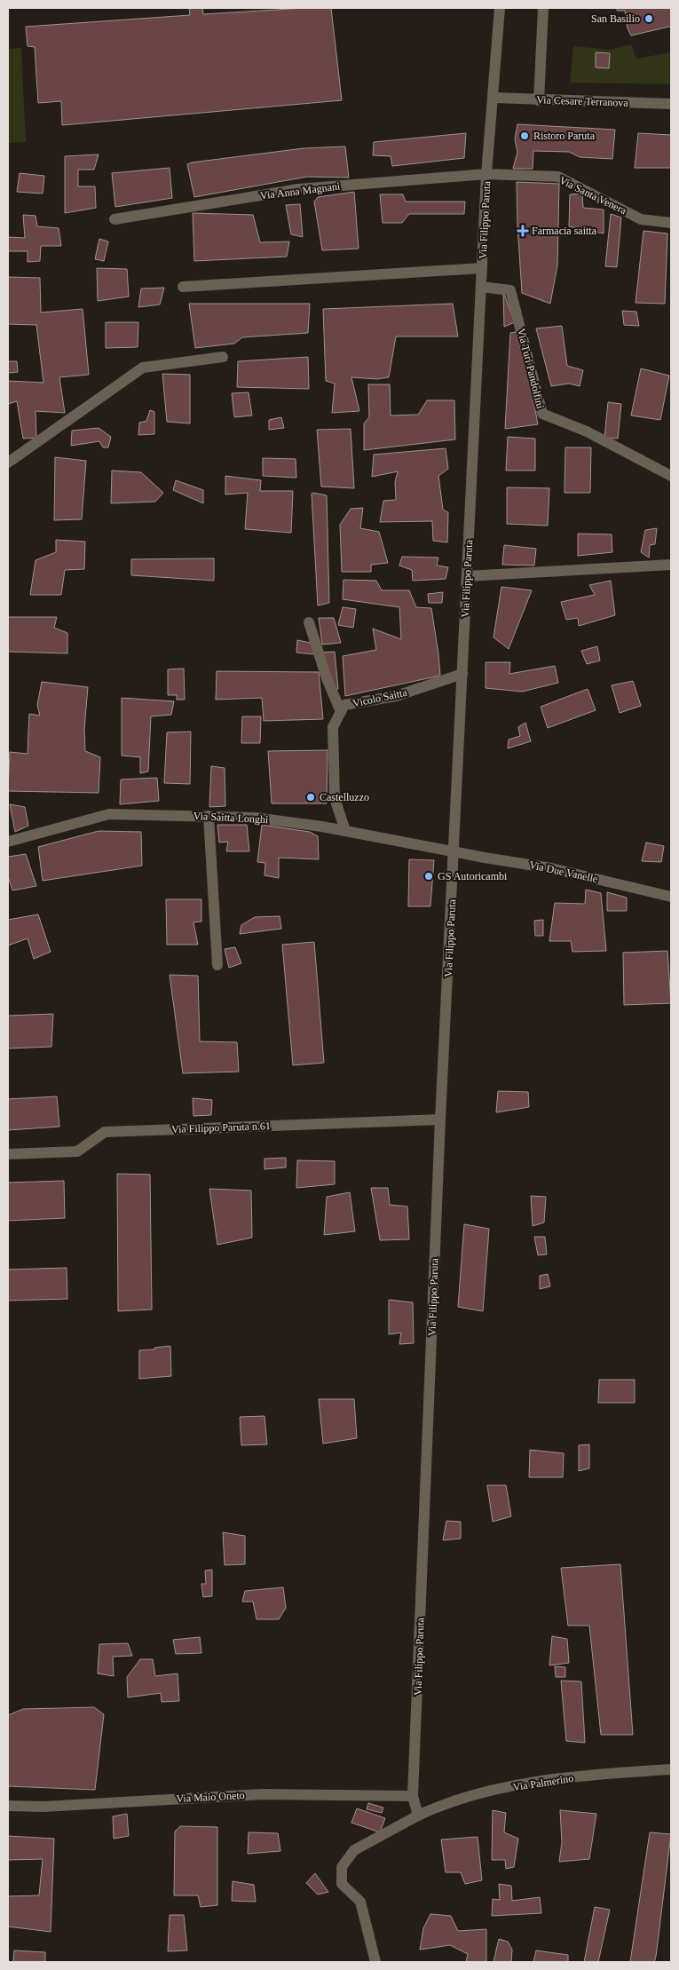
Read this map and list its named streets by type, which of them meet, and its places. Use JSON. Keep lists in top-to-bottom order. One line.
{"streets":{"street":["Via Cesare Terranova","Via Anna Magnani","Via Santa Venera","Via Filippo Paruta","Via Turi Pandolfini","Vicolo Saitta","Via Saitta Longhi","Via Due Vanelle","Via Filippo Paruta n.61","Via Palmerino","Via Maio Oneto"]},"crossings":[["Via Cesare Terranova","Via Filippo Paruta"],["Via Anna Magnani","Via Santa Venera"],["Via Anna Magnani","Via Filippo Paruta"],["Via Santa Venera","Via Filippo Paruta"],["Via Filippo Paruta","Via Turi Pandolfini"],["Via Filippo Paruta","Vicolo Saitta"],["Via Filippo Paruta","Via Saitta Longhi"],["Via Filippo Paruta","Via Due Vanelle"],["Via Filippo Paruta","Via Filippo Paruta n.61"],["Via Filippo Paruta","Via Palmerino"],["Via Filippo Paruta","Via Maio Oneto"],["Vicolo Saitta","Via Saitta Longhi"],["Via Saitta Longhi","Via Due Vanelle"]],"places":{"other":["San Basilio","Ristoro Paruta","Castelluzzo","GS Autoricambi"],"health":["Farmacia saitta"]}}
